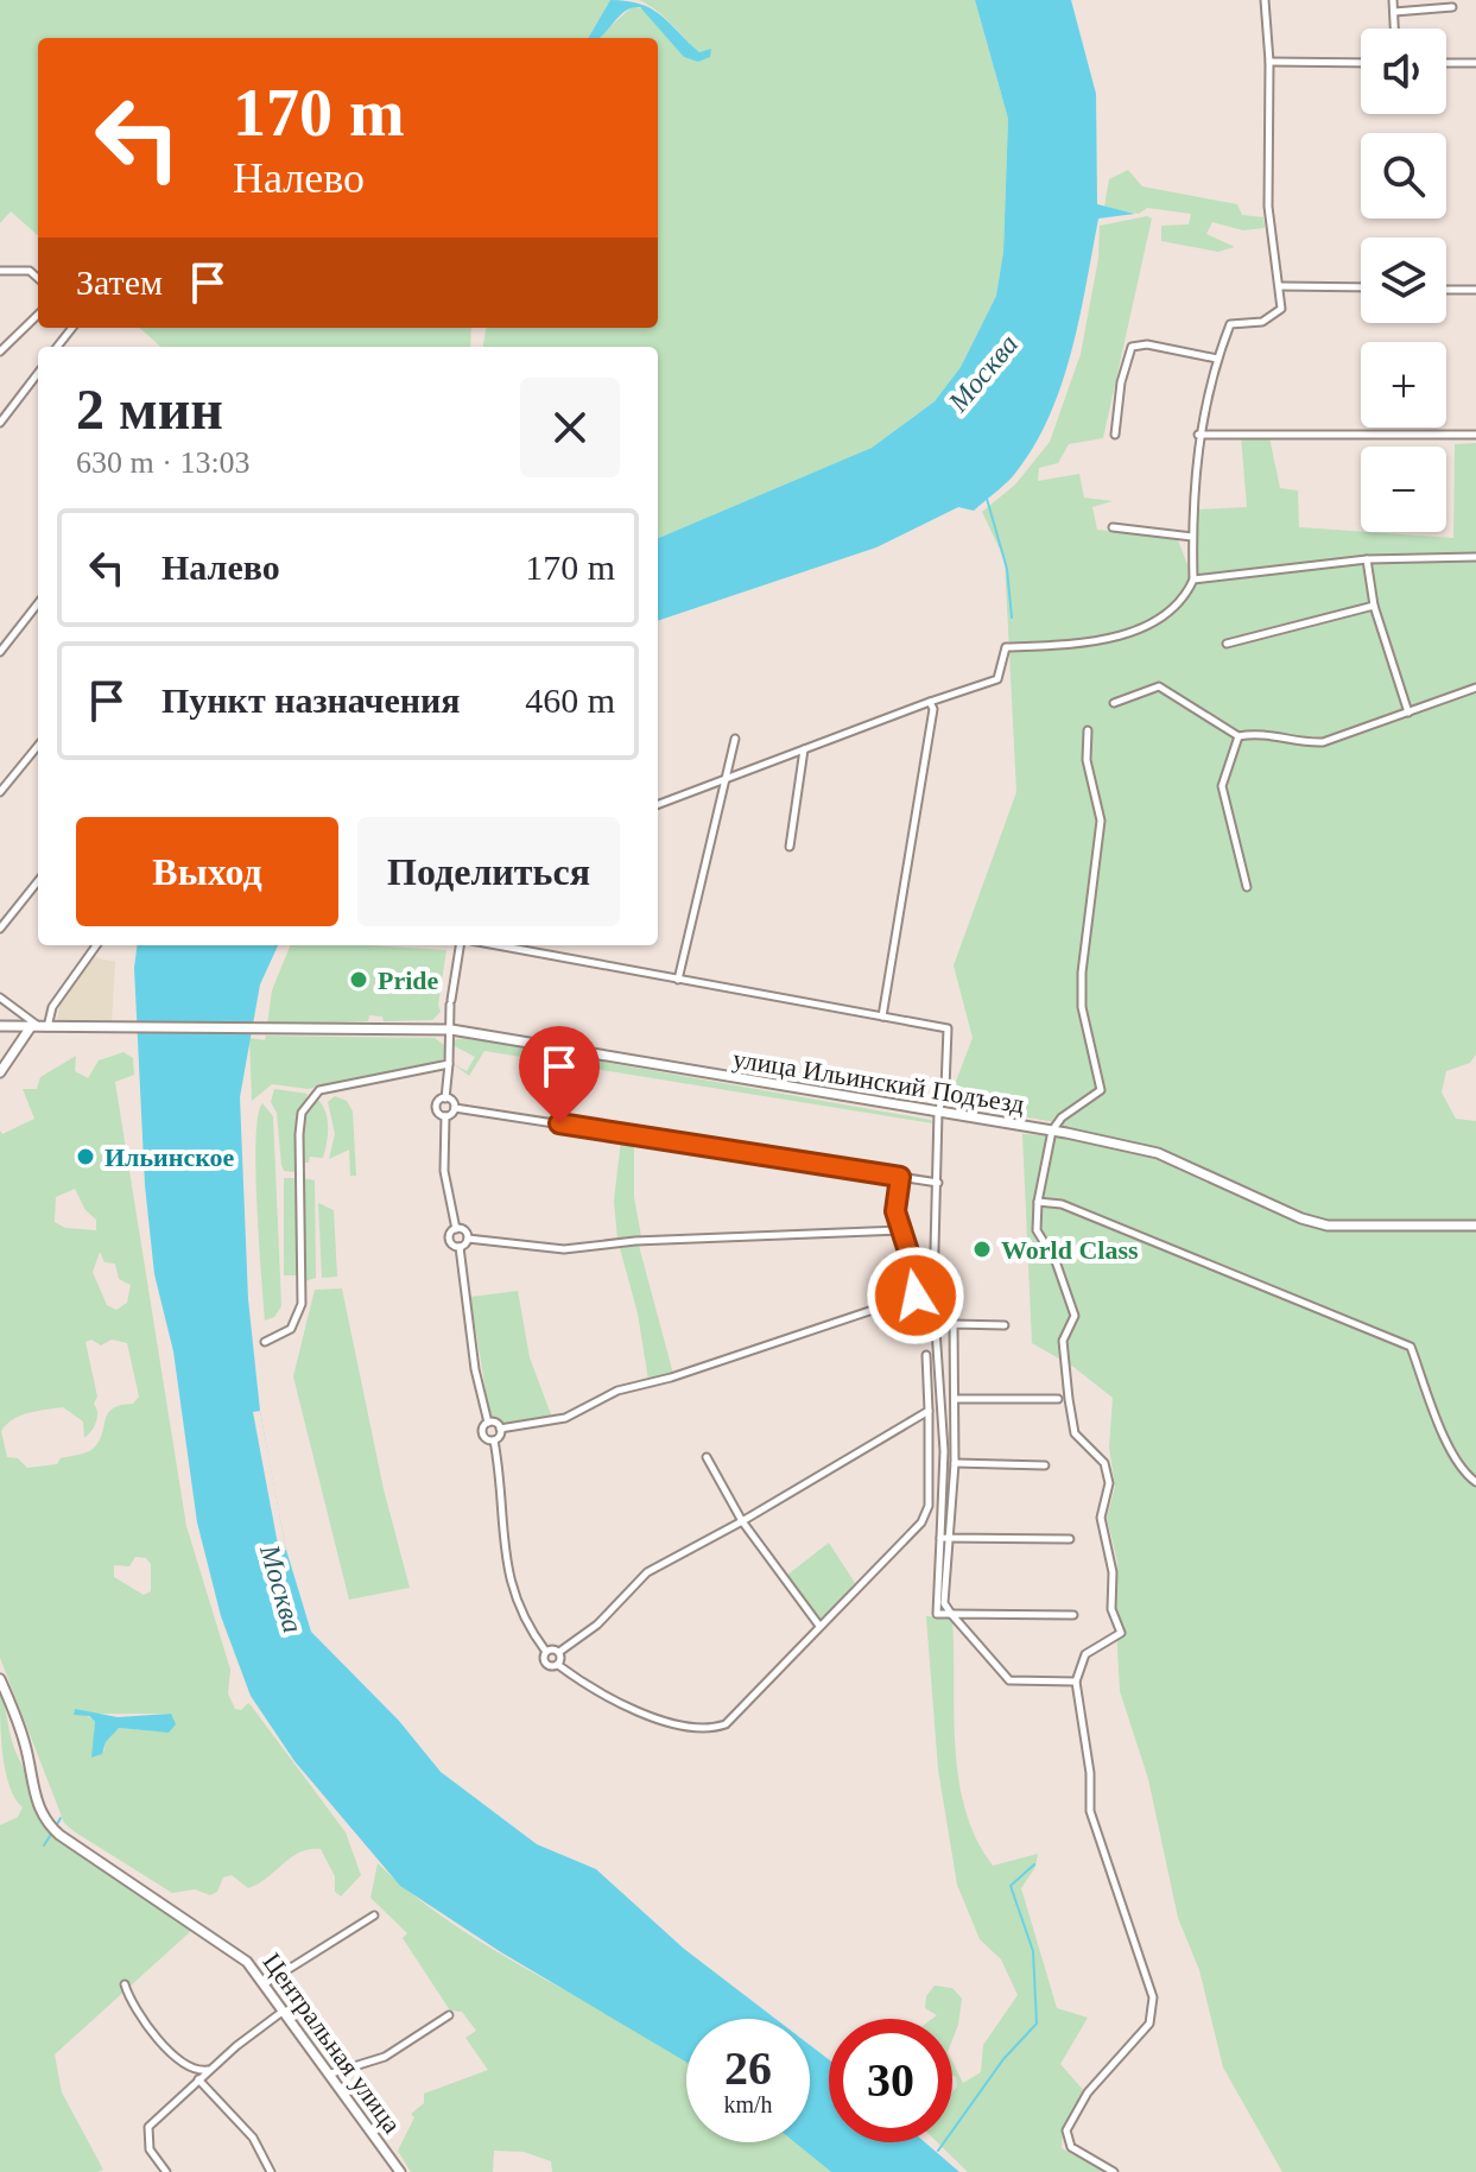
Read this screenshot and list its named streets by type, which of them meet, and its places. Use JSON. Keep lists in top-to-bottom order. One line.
{"streets":{"main road":["улица Ильинский Подъезд","Центральная улица"]},"water":["Москва"],"places":["Pride","Ильинское","World Class"],"page":{"map_buttons":["+","−"],"turn":["170 m","Налево"],"then":"Затем","heading":["2 мин","630 m · 13:03"],"list":[{"name":"Налево","value":"170 m"},{"name":"Пункт назначения","value":"460 m"}],"buttons":["Выход","Поделиться"],"speed":"26 km/h","limit":"30"}}
